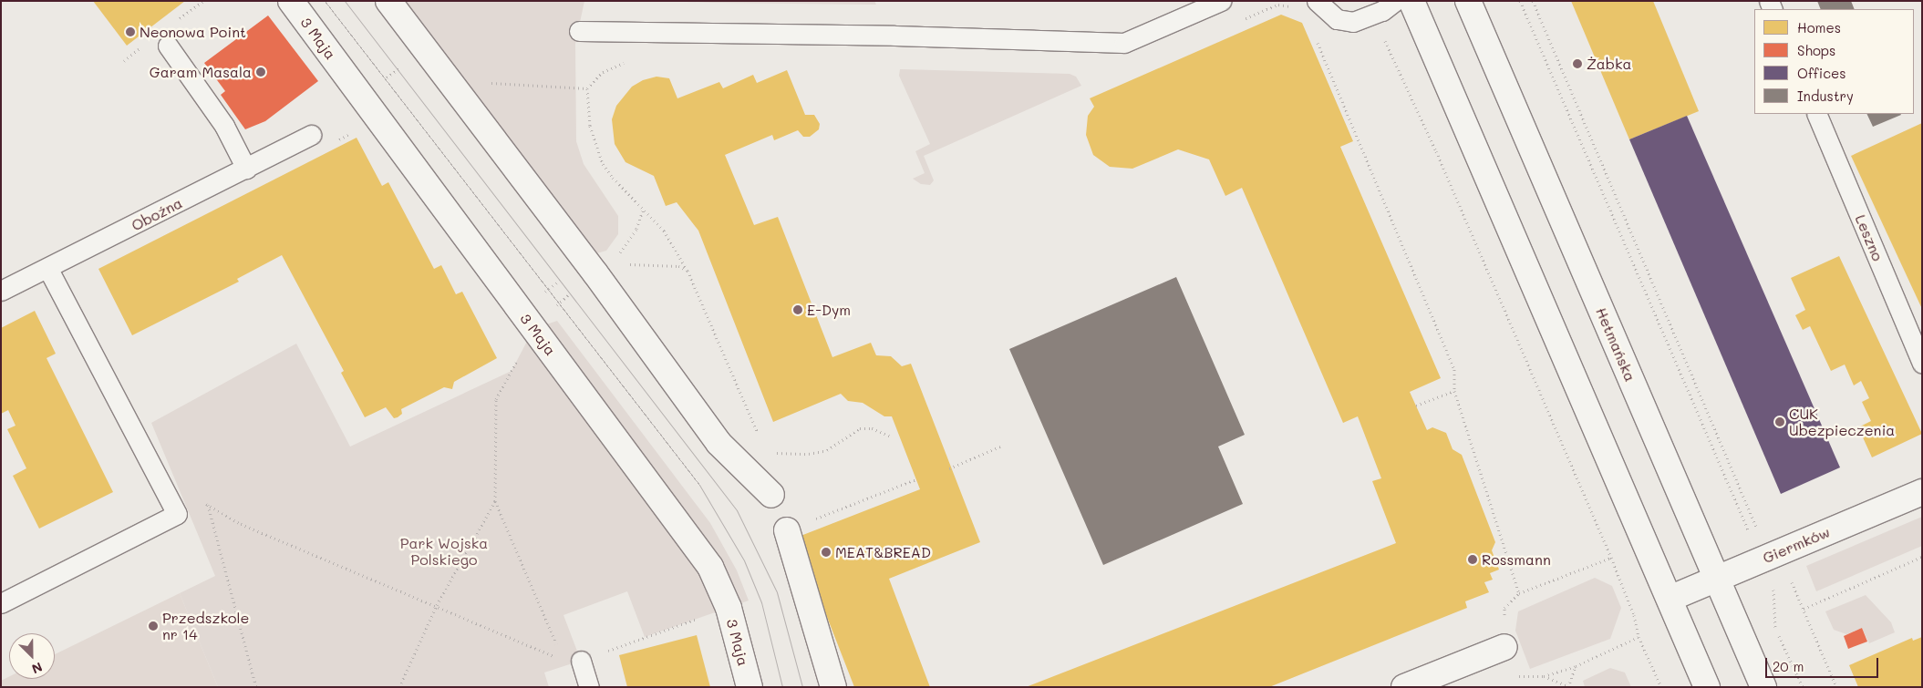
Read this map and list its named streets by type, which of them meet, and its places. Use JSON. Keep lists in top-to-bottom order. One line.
{"streets":{"street":["3 Maja","Hetmańska","Giermków"],"lane":["Oboźna","Leszno"]},"crossings":[["Hetmańska","Giermków"]],"parks":["Park Wojska Polskiego"],"places":["Neonowa Point","Żabka","Garam Masala","E-Dym","CUK Ubezpieczenia","MEAT&BREAD","Rossmann","Przedszkole nr 14"],"legend":["Homes","Shops","Offices","Industry"],"scale_bar":"20 m","north":"bottom right"}
